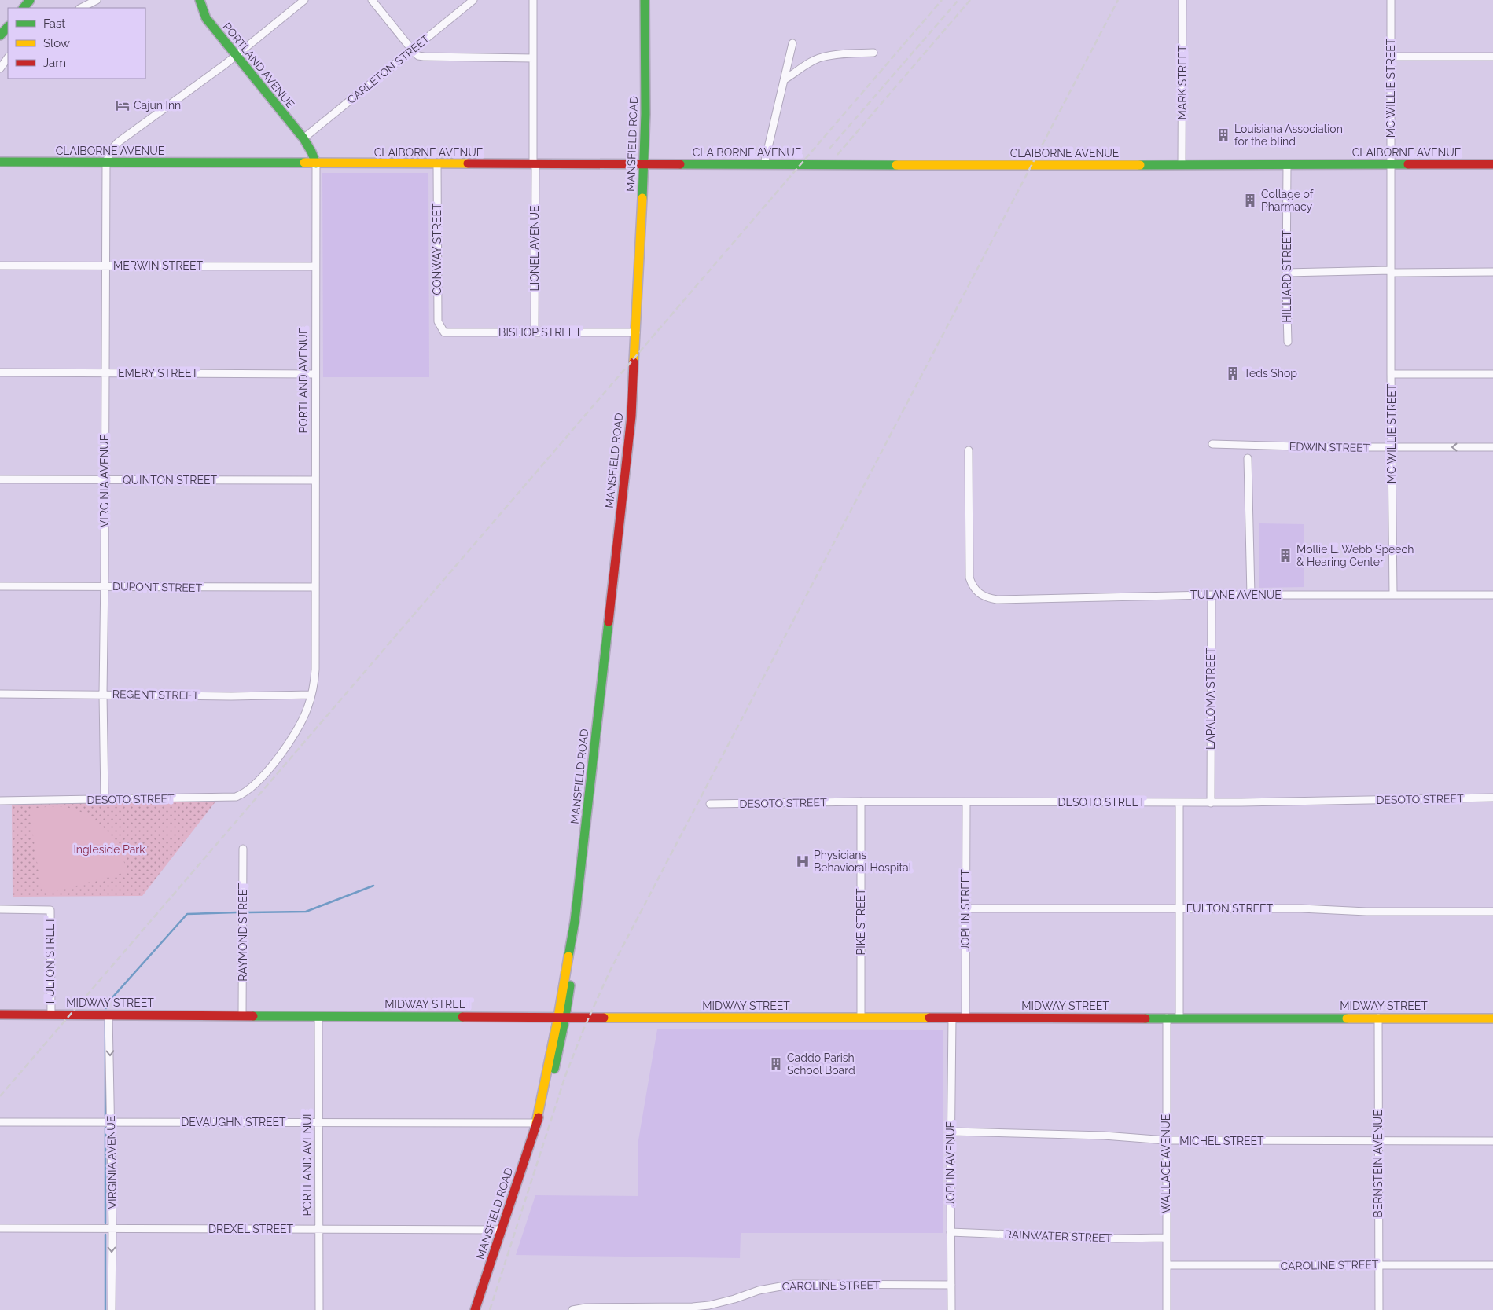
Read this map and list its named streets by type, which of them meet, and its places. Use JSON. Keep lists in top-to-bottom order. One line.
{"streets":{"main road":["PORTLAND AVENUE","MANSFIELD ROAD","CLAIBORNE AVENUE","MIDWAY STREET"],"street":["CARLETON STREET","MARK STREET","MC WILLIE STREET","LIONEL AVENUE","CONWAY STREET","MERWIN STREET","HILLIARD STREET","BISHOP STREET","EMERY STREET","EDWIN STREET","QUINTON STREET","VIRGINIA AVENUE","DUPONT STREET","TULANE AVENUE","REGENT STREET","LAPALOMA STREET","DESOTO STREET","FULTON STREET","JOPLIN STREET","PIKE STREET","RAYMOND STREET","DEVAUGHN STREET","MICHEL STREET","JOPLIN AVENUE","WALLACE AVENUE","BERNSTEIN AVENUE","DREXEL STREET","RAINWATER STREET","CAROLINE STREET"]},"crossings":[["PORTLAND AVENUE","CARLETON STREET"],["PORTLAND AVENUE","CLAIBORNE AVENUE"],["PORTLAND AVENUE","MERWIN STREET"],["PORTLAND AVENUE","EMERY STREET"],["PORTLAND AVENUE","QUINTON STREET"],["PORTLAND AVENUE","DUPONT STREET"],["PORTLAND AVENUE","REGENT STREET"],["PORTLAND AVENUE","DESOTO STREET"],["PORTLAND AVENUE","MIDWAY STREET"],["PORTLAND AVENUE","DEVAUGHN STREET"],["PORTLAND AVENUE","DREXEL STREET"],["MARK STREET","CLAIBORNE AVENUE"],["MC WILLIE STREET","CLAIBORNE AVENUE"],["MC WILLIE STREET","EDWIN STREET"],["MC WILLIE STREET","TULANE AVENUE"],["MANSFIELD ROAD","CLAIBORNE AVENUE"],["MANSFIELD ROAD","BISHOP STREET"],["MANSFIELD ROAD","MIDWAY STREET"],["MANSFIELD ROAD","DEVAUGHN STREET"],["MANSFIELD ROAD","DREXEL STREET"],["CLAIBORNE AVENUE","LIONEL AVENUE"],["CLAIBORNE AVENUE","CONWAY STREET"],["CLAIBORNE AVENUE","HILLIARD STREET"],["CLAIBORNE AVENUE","VIRGINIA AVENUE"],["LIONEL AVENUE","BISHOP STREET"],["CONWAY STREET","BISHOP STREET"],["MERWIN STREET","VIRGINIA AVENUE"],["EMERY STREET","VIRGINIA AVENUE"],["QUINTON STREET","VIRGINIA AVENUE"],["VIRGINIA AVENUE","DUPONT STREET"],["VIRGINIA AVENUE","REGENT STREET"],["VIRGINIA AVENUE","DESOTO STREET"],["VIRGINIA AVENUE","MIDWAY STREET"],["VIRGINIA AVENUE","DEVAUGHN STREET"],["VIRGINIA AVENUE","DREXEL STREET"],["TULANE AVENUE","LAPALOMA STREET"],["LAPALOMA STREET","DESOTO STREET"],["DESOTO STREET","JOPLIN STREET"],["DESOTO STREET","PIKE STREET"],["FULTON STREET","JOPLIN STREET"],["FULTON STREET","MIDWAY STREET"],["JOPLIN STREET","MIDWAY STREET"],["PIKE STREET","MIDWAY STREET"],["RAYMOND STREET","MIDWAY STREET"],["MIDWAY STREET","JOPLIN AVENUE"],["MIDWAY STREET","WALLACE AVENUE"],["MIDWAY STREET","BERNSTEIN AVENUE"],["MICHEL STREET","JOPLIN AVENUE"],["MICHEL STREET","WALLACE AVENUE"],["MICHEL STREET","BERNSTEIN AVENUE"],["JOPLIN AVENUE","RAINWATER STREET"],["JOPLIN AVENUE","CAROLINE STREET"],["WALLACE AVENUE","RAINWATER STREET"],["WALLACE AVENUE","CAROLINE STREET"],["BERNSTEIN AVENUE","CAROLINE STREET"]],"one_way":["EDWIN STREET"],"parks":["Ingleside Park"],"places":{"hotel":["Cajun Inn"],"building":["Louisiana Association for the blind","Collage of Pharmacy","Teds Shop","Mollie E. Webb Speech & Hearing Center","Caddo Parish School Board"],"hospital":["Physicians Behavioral Hospital"]},"legend":["Fast","Slow","Jam"]}
